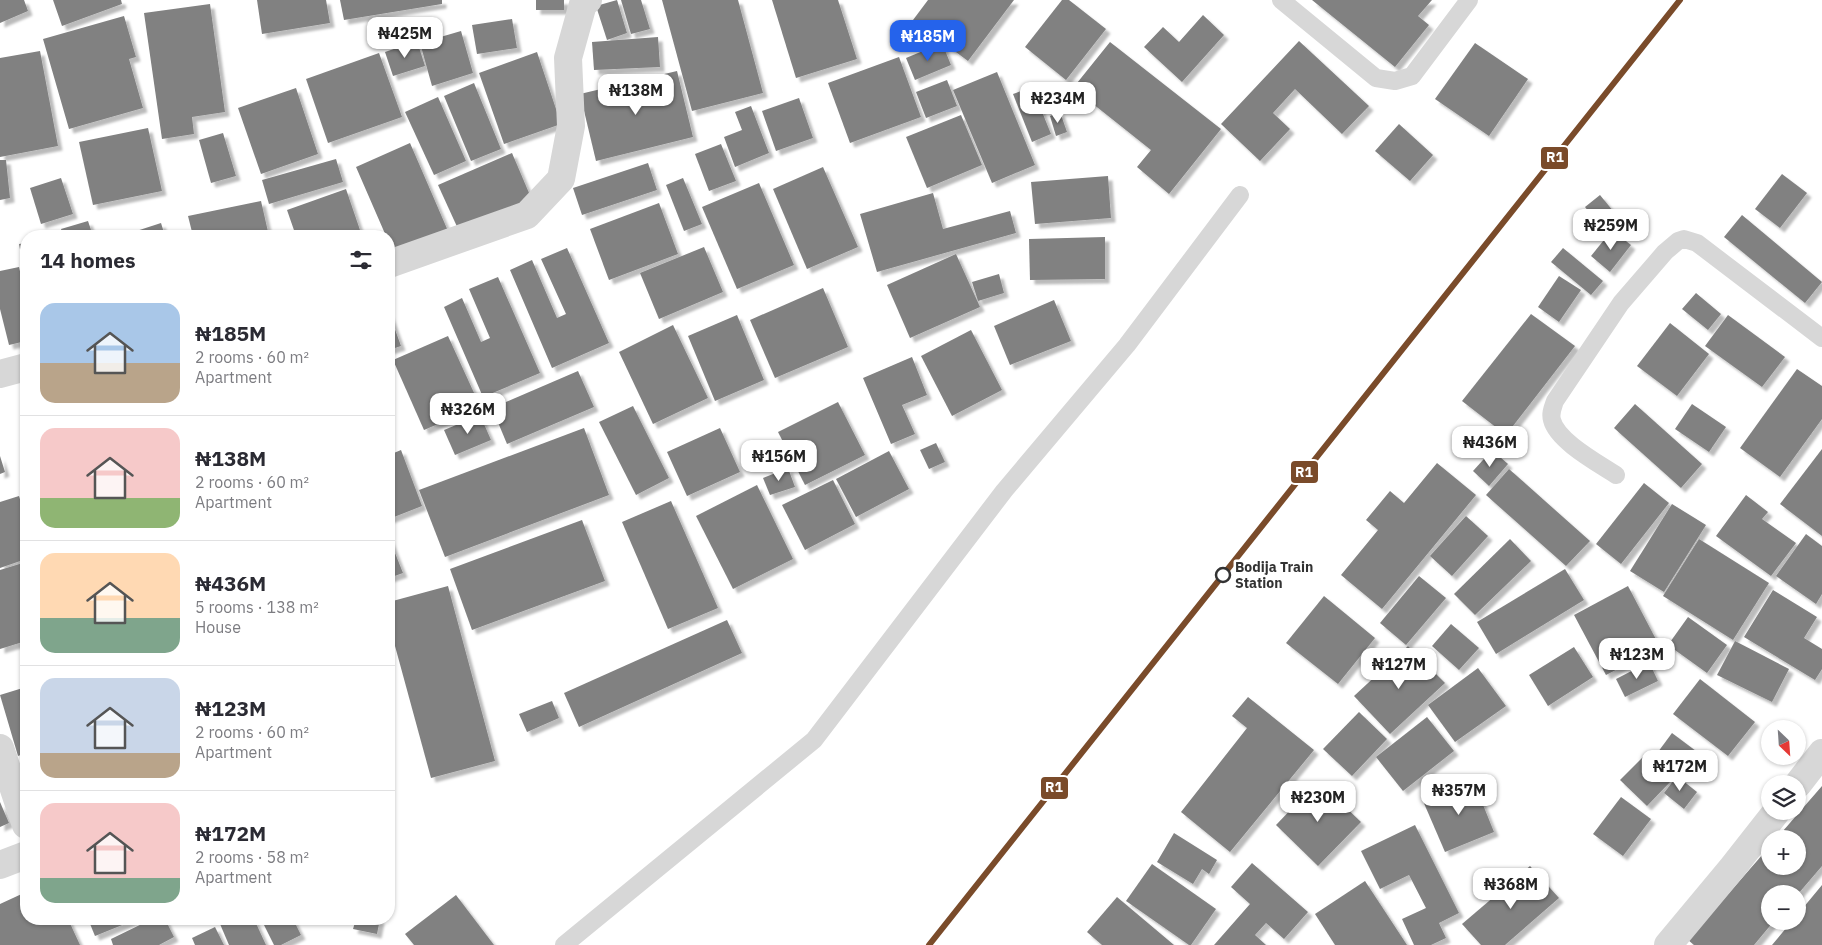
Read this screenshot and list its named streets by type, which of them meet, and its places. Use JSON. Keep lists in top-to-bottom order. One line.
{"places":["Bodija Train Station"],"lines":["transit line R1"],"north":"bottom right","page":{"price":["₦425M","₦185M","₦138M","₦234M","₦259M","₦326M","₦436M","₦156M","₦123M","₦127M","₦172M","₦357M","₦230M","₦368M"],"heading":"14 homes","list":[{"name":"₦185M","note":"2 rooms · 60 m² · Apartment"},{"name":"₦138M","note":"2 rooms · 60 m² · Apartment"},{"name":"₦436M","note":"5 rooms · 138 m² · House"},{"name":"₦123M","note":"2 rooms · 60 m² · Apartment"},{"name":"₦172M","note":"2 rooms · 58 m² · Apartment"}],"map_buttons":["+","−"]}}
